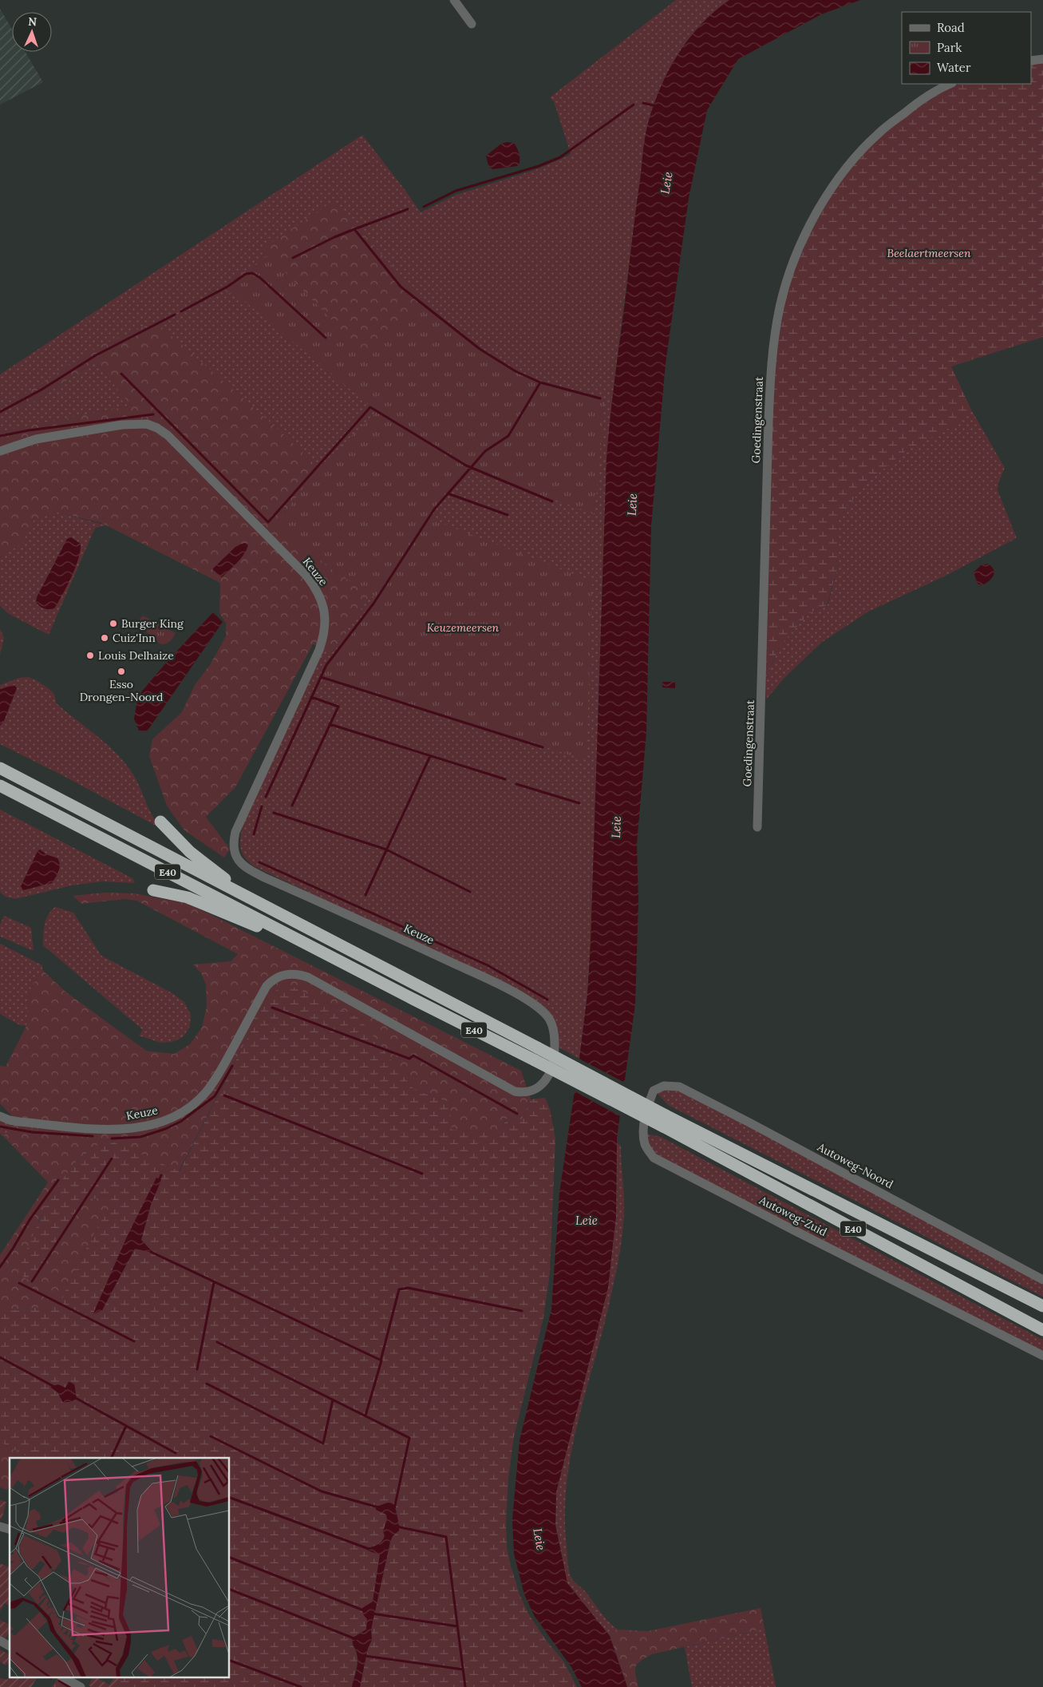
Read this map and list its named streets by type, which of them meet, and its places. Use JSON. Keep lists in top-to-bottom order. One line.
{"streets":{"highway":["E40"],"street":["Goedingenstraat","Keuze","Autoweg-Noord","Autoweg-Zuid"]},"crossings":[["Autoweg-Noord","Autoweg-Zuid"]],"water":["Leie"],"parks":["Beelaertmeersen","Keuzemeersen"],"places":["Burger King","Cuiz'Inn","Louis Delhaize","Esso Drongen-Noord"],"legend":["Road","Park","Water"],"north":"top"}
